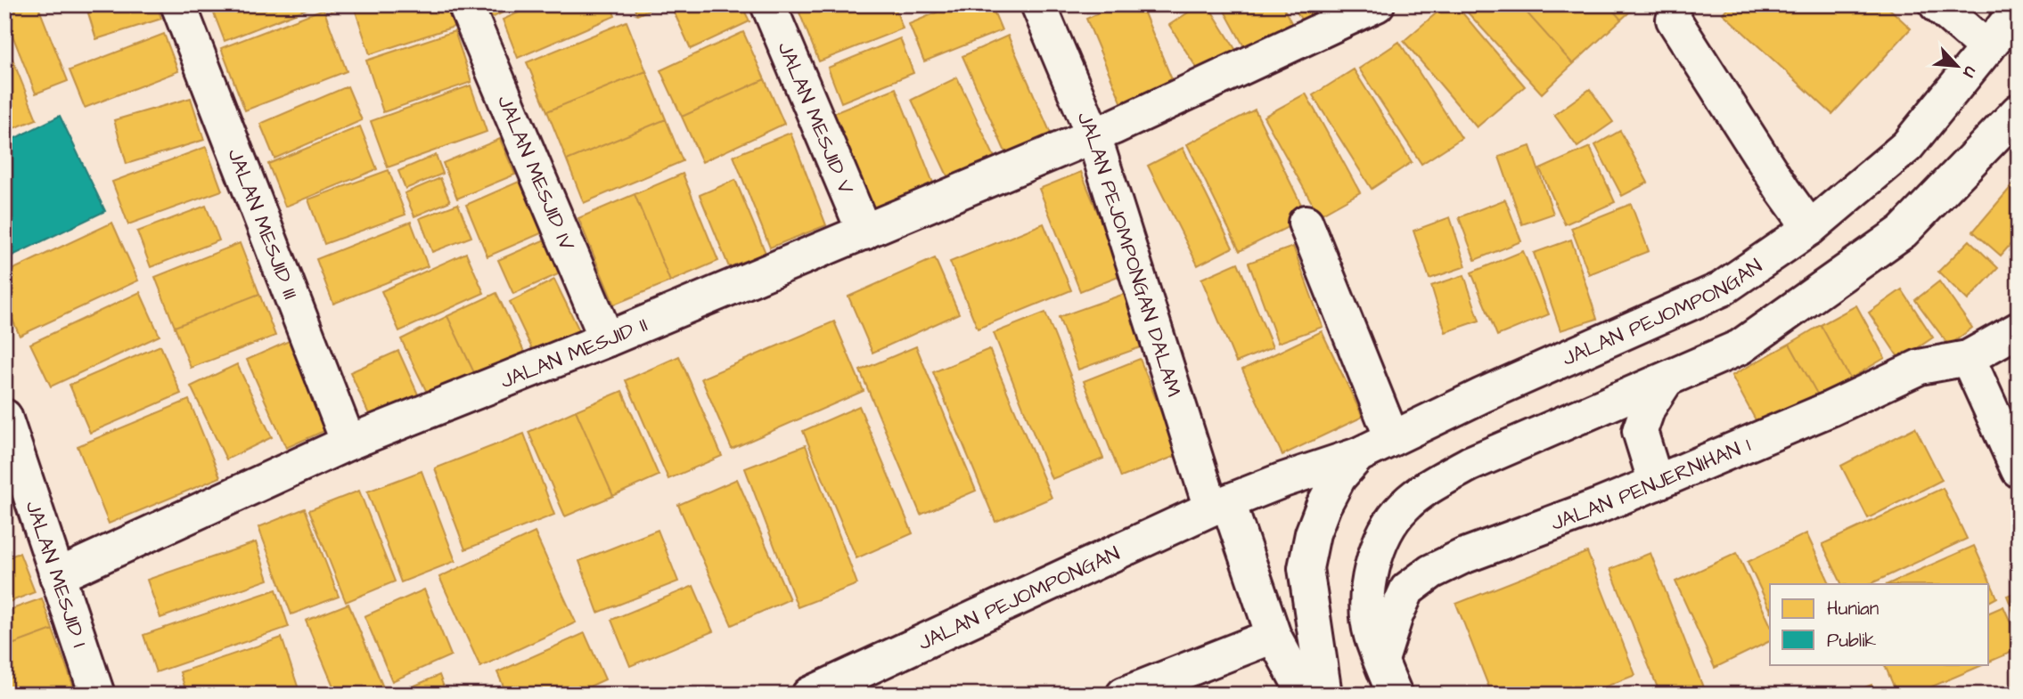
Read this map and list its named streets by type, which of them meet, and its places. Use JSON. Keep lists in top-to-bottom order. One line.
{"streets":{"street":["JALAN MESJID V","JALAN MESJID IV","JALAN MESJID III","JALAN PEJOMPONGAN DALAM","JALAN PEJOMPONGAN","JALAN MESJID II","JALAN PENJERNIHAN 1","JALAN MESJID I"]},"crossings":[["JALAN MESJID V","JALAN MESJID II"],["JALAN MESJID IV","JALAN MESJID II"],["JALAN MESJID III","JALAN MESJID II"],["JALAN PEJOMPONGAN DALAM","JALAN PEJOMPONGAN"],["JALAN PEJOMPONGAN DALAM","JALAN MESJID II"],["JALAN MESJID II","JALAN MESJID I"]],"legend":["Hunian","Publik"],"north":"bottom right"}
